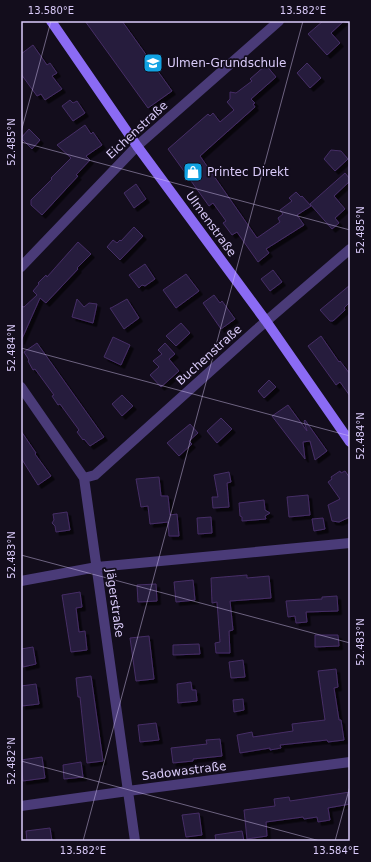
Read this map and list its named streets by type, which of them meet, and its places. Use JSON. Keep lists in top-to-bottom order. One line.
{"streets":{"street":["Eichenstraße","Ulmenstraße","Buchenstraße","Jägerstraße","Sadowastraße"]},"crossings":[["Eichenstraße","Ulmenstraße"],["Ulmenstraße","Buchenstraße"],["Buchenstraße","Jägerstraße"],["Jägerstraße","Sadowastraße"]],"places":{"school or university":["Ulmen-Grundschule"],"shop":["Printec Direkt"]},"coordinates":["13.580°E","13.582°E","52.485°N","52.484°N","52.483°N","52.482°N","13.584°E"]}
